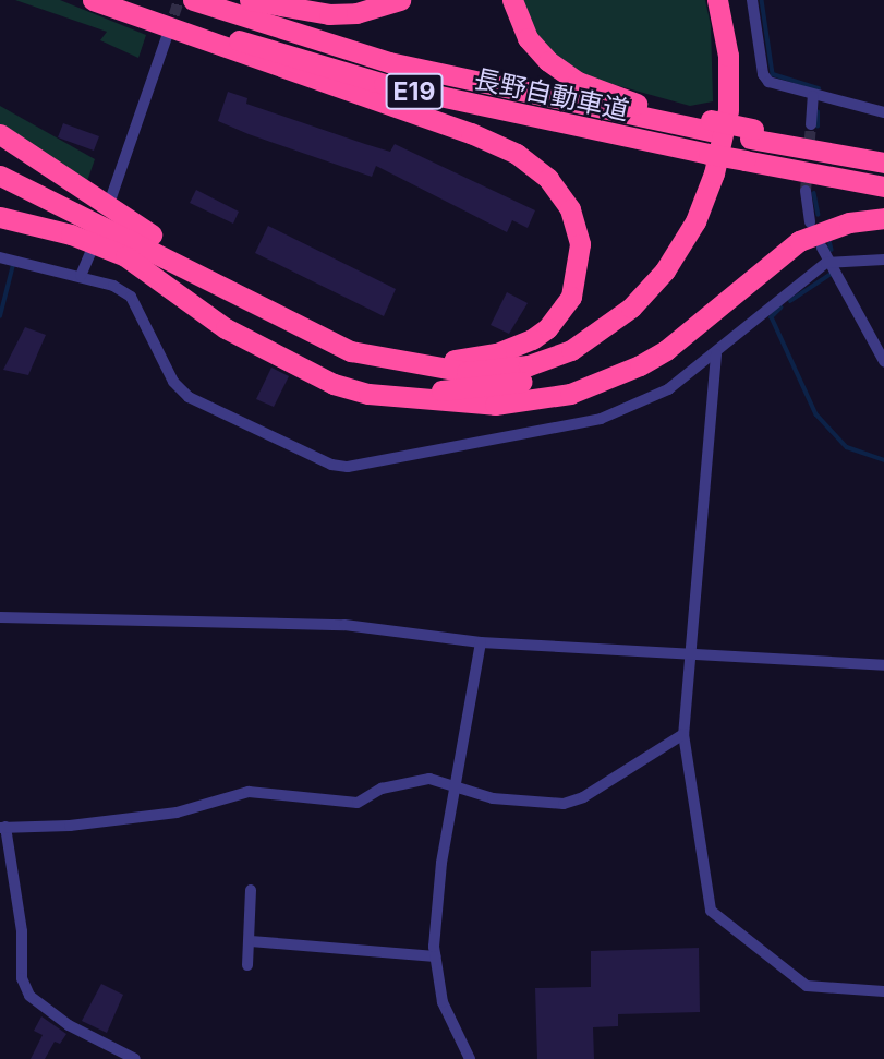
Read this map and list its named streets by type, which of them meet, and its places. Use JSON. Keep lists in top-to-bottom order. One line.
{"streets":{"highway":["E19","長野自動車道"]}}
